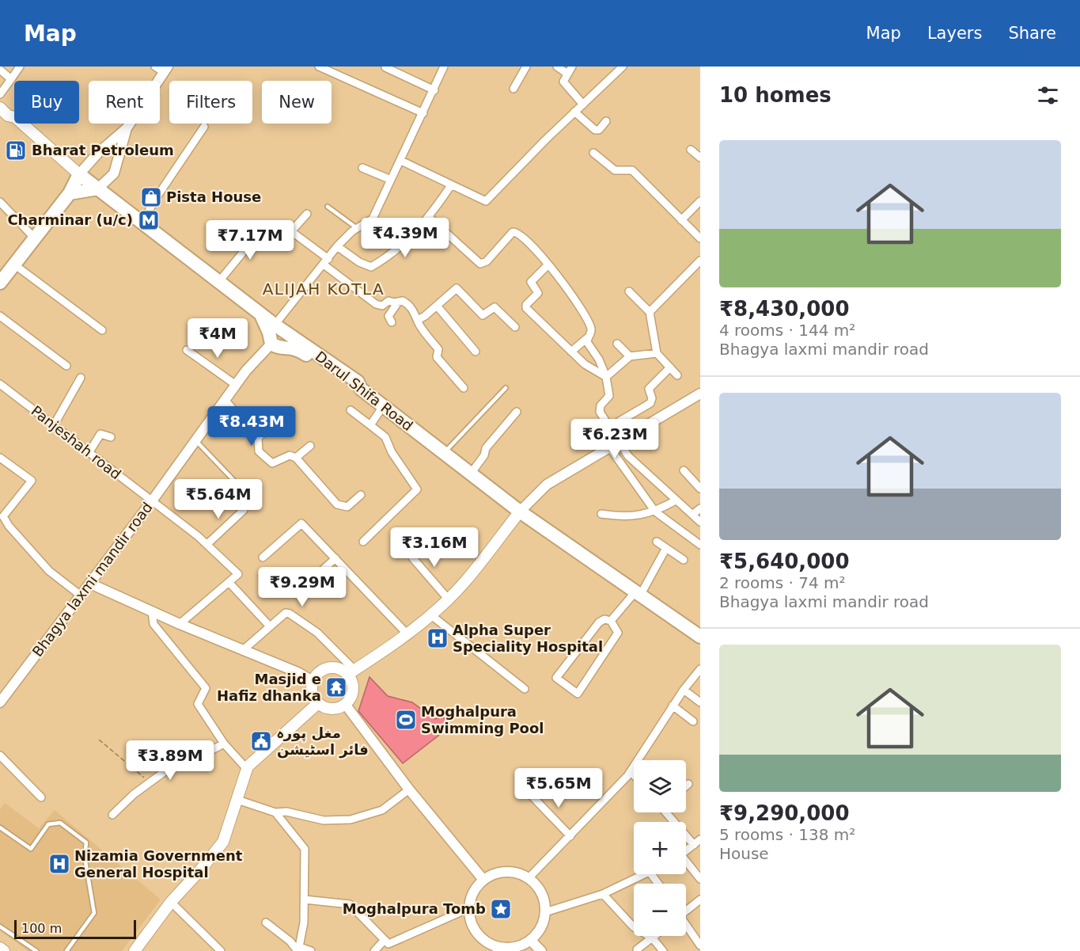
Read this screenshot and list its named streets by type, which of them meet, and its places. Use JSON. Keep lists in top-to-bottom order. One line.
{"streets":{"highway":["Darul Shifa Road"],"street":["Panjeshah road","Bhagya laxmi mandir road"]},"crossings":[["Darul Shifa Road","Bhagya laxmi mandir road"],["Panjeshah road","Bhagya laxmi mandir road"]],"districts":["ALIJAH KOTLA"],"places":{"fuel station":["Bharat Petroleum"],"shop":["Pista House"],"metro station":["Charminar (u/c)"],"hospital":["Alpha Super Speciality Hospital","Nizamia Government General Hospital"],"temple":["Masjid e Hafiz dhanka"],"sports":["Moghalpura Swimming Pool"],"public building":["مغل پورہ فائر اسٹیشن"],"place":["Moghalpura Tomb"]},"scale_bar":"100 m","page":{"header":"Map","nav":["Map","Layers","Share"],"heading":"10 homes","chip":["Buy","Rent","Filters","New"],"list":[{"name":"₹8,430,000","note":"4 rooms · 144 m² · Bhagya laxmi mandir road"},{"name":"₹5,640,000","note":"2 rooms · 74 m² · Bhagya laxmi mandir road"},{"name":"₹9,290,000","note":"5 rooms · 138 m² · House"}],"price":["₹4.39M","₹7.17M","₹4M","₹8.43M","₹6.23M","₹5.64M","₹3.16M","₹9.29M","₹3.89M","₹5.65M"],"map_buttons":["+","−"],"scale":"100 m"}}
